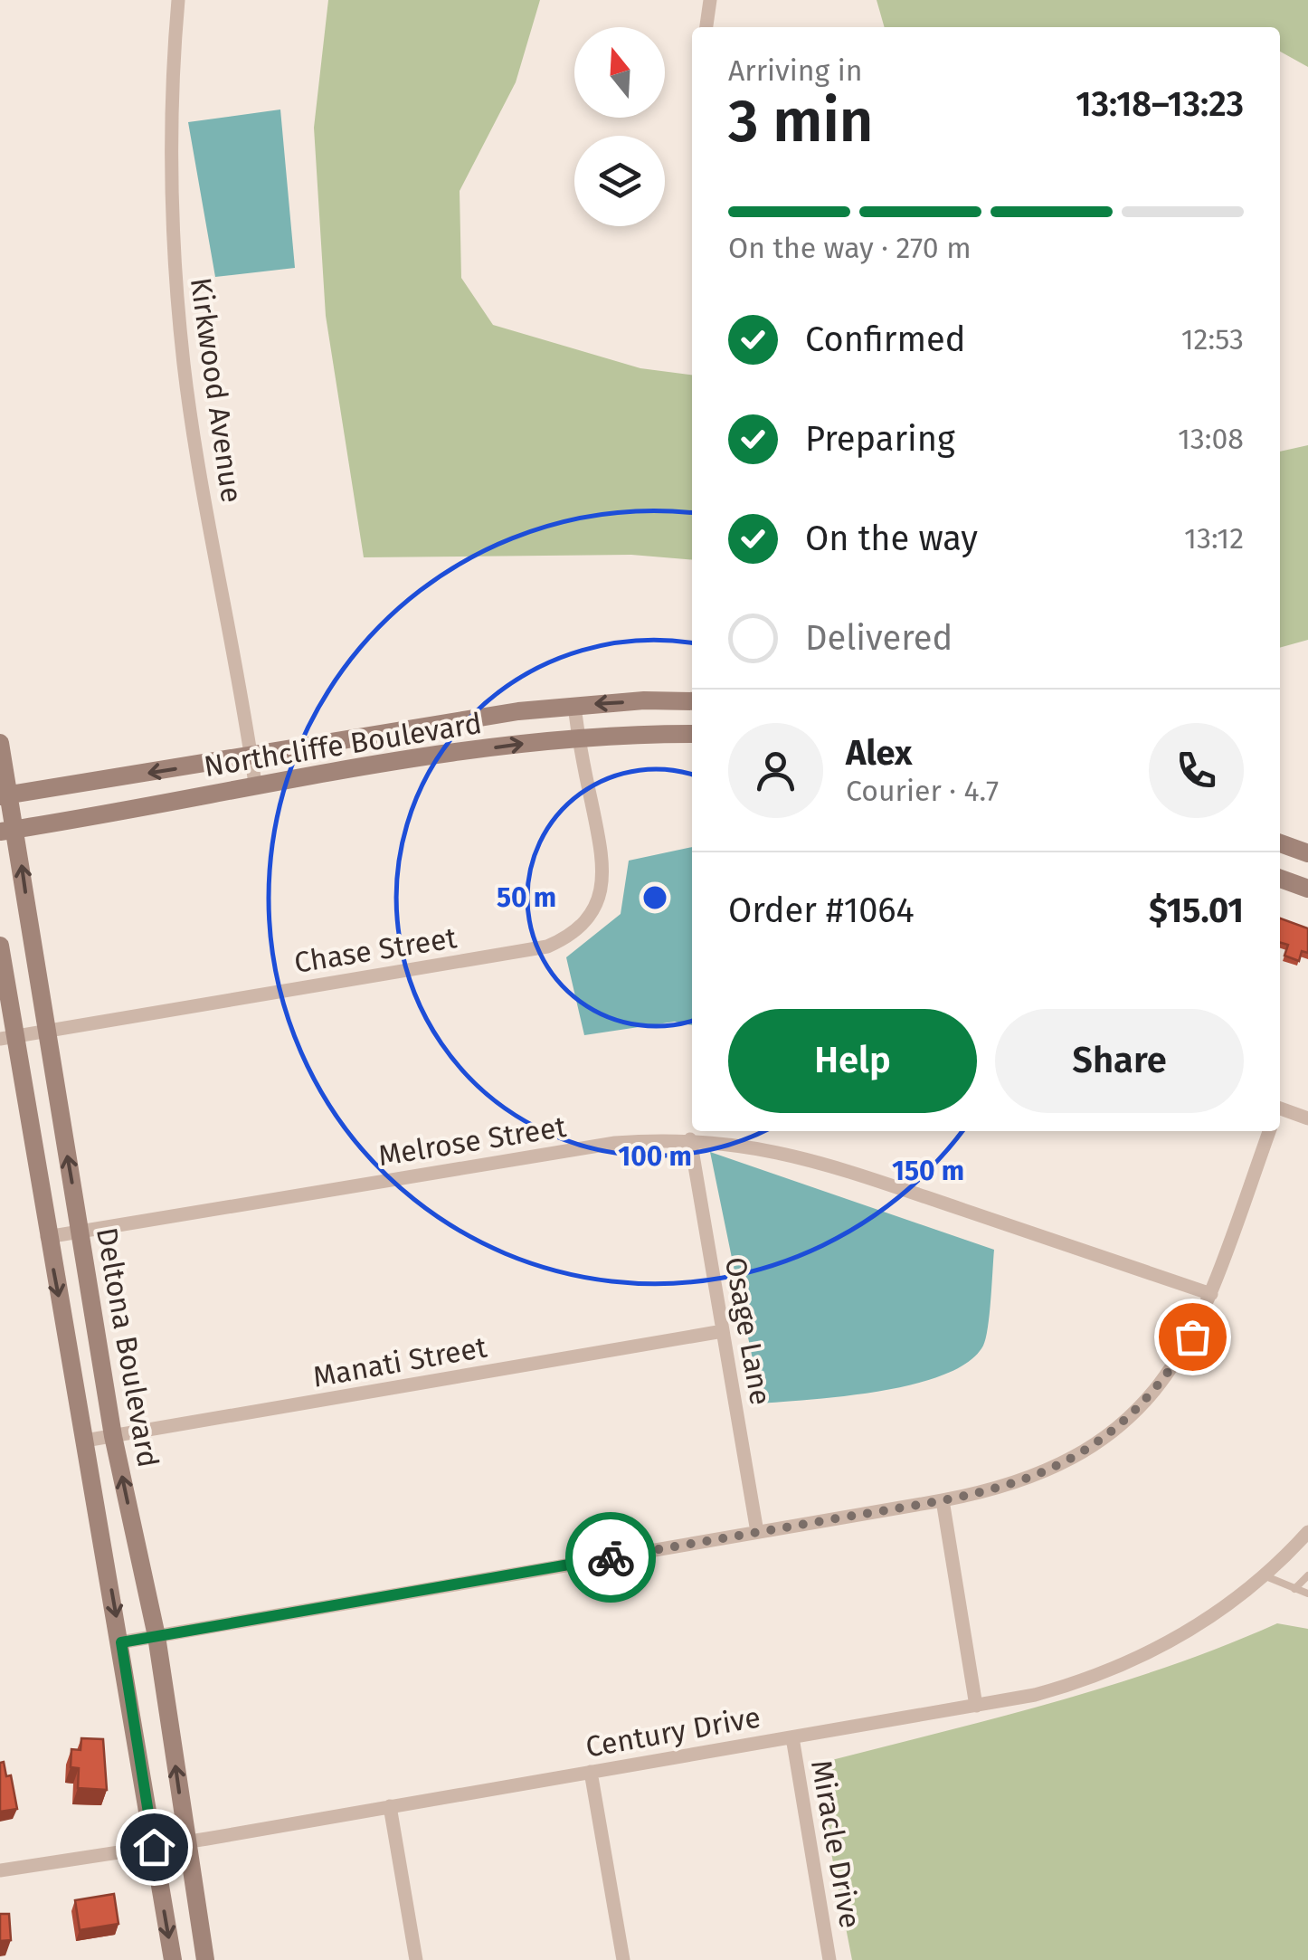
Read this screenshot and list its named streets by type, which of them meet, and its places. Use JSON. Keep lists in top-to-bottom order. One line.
{"streets":{"main road":["Northcliffe Boulevard","Deltona Boulevard"],"street":["Kirkwood Avenue","Chase Street","Melrose Street","Osage Lane","Manati Street","Century Drive","Miracle Drive"]},"crossings":[["Kirkwood Avenue","Northcliffe Boulevard"],["Northcliffe Boulevard","Chase Street"],["Northcliffe Boulevard","Deltona Boulevard"],["Chase Street","Deltona Boulevard"],["Melrose Street","Osage Lane"],["Melrose Street","Deltona Boulevard"],["Osage Lane","Manati Street"],["Deltona Boulevard","Manati Street"],["Deltona Boulevard","Century Drive"],["Century Drive","Miracle Drive"]],"north":"top","page":{"heading":["3 min","Arriving in","13:18–13:23"],"panel":["Alex","Courier · 4.7","Order #1064","$15.01"],"bar":"On the way · 270 m","list":[["Confirmed","12:53"],["Preparing","13:08"],["On the way","13:12"],"Delivered"],"buttons":["Help","Share"]},"rings":["50 m","100 m","150 m"]}
